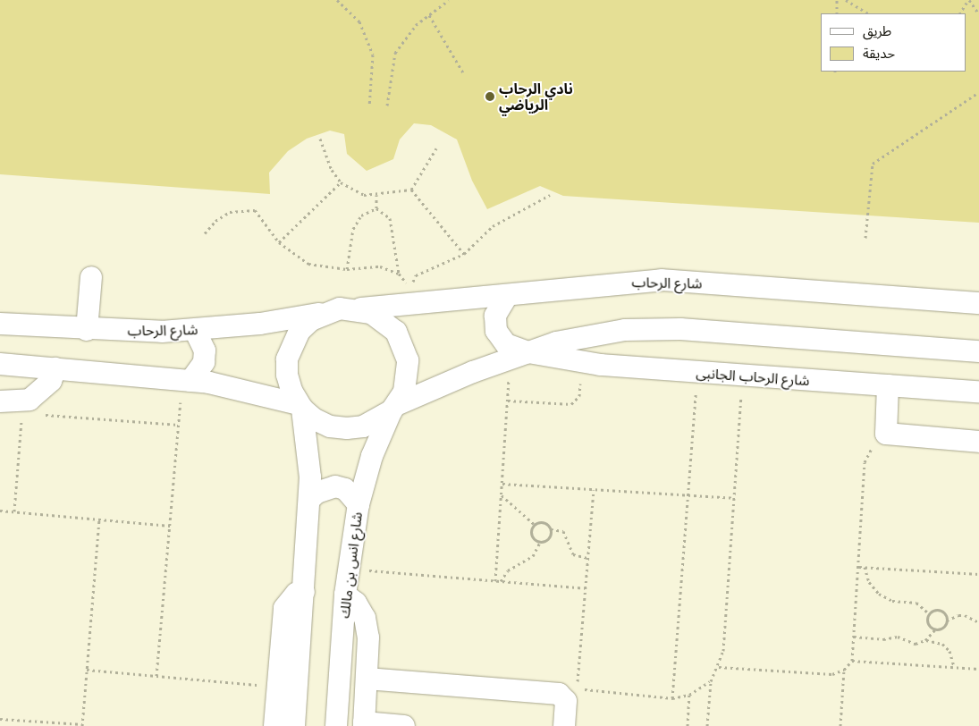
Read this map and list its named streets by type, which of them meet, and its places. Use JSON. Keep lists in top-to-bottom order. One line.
{"streets":{"street":["شارع الرحاب","شارع الرحاب الجانبى","شارع انس بن مالك"]},"crossings":[["شارع الرحاب","شارع الرحاب الجانبى"],["شارع الرحاب","شارع انس بن مالك"]],"places":["نادي الرحاب الرياضي"],"legend":["طريق","حديقة"]}
